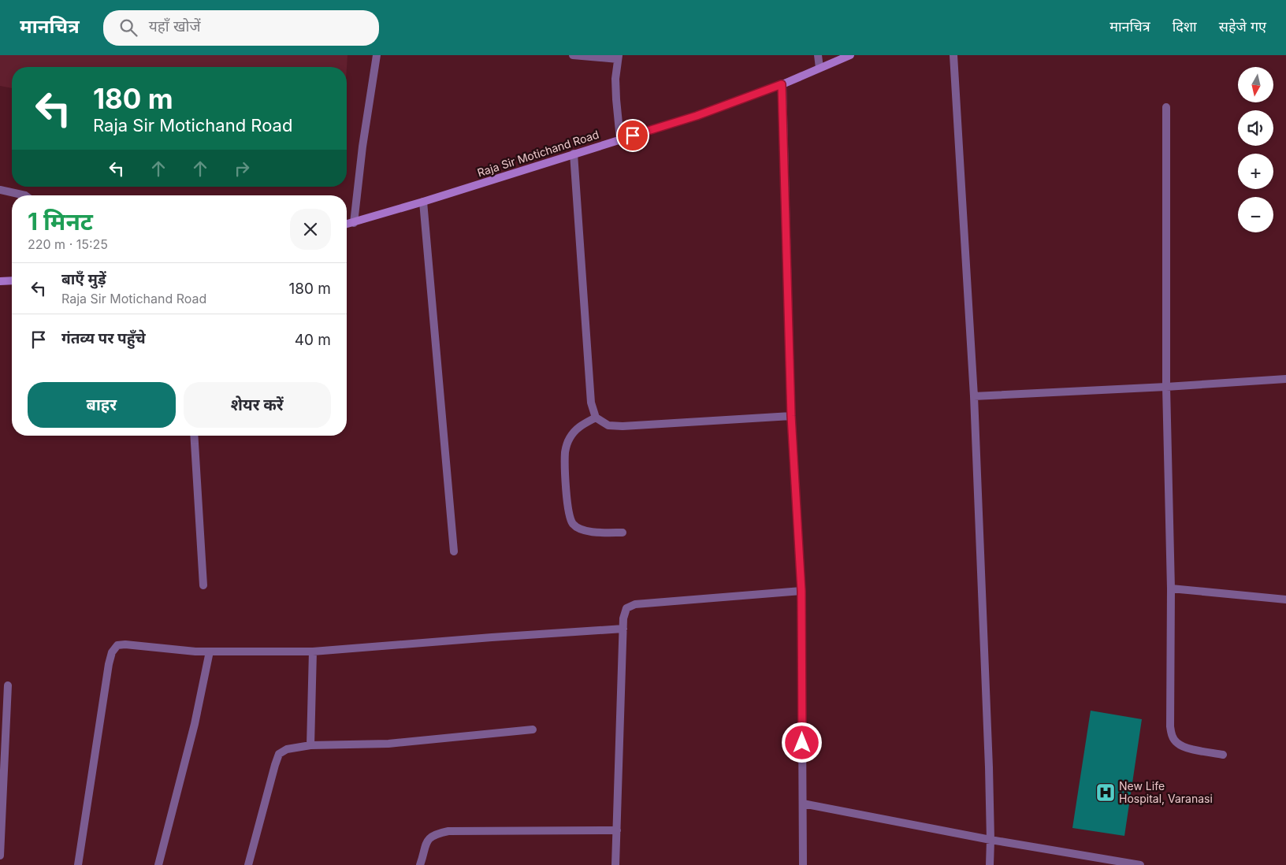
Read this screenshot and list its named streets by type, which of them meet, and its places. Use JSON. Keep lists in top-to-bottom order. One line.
{"streets":{"street":["Raja Sir Motichand Road"]},"places":{"hospital":["New Life Hospital, Varanasi"]},"north":"bottom","page":{"header":"मानचित्र","search":"यहाँ खोजें","nav":["मानचित्र","दिशा","सहेजे गए"],"map_buttons":["+","−"],"turn":["180 m","Raja Sir Motichand Road"],"heading":["1 मिनट","220 m · 15:25"],"list":[{"name":"बाएँ मुड़ें","note":"Raja Sir Motichand Road","value":"180 m"},{"name":"गंतव्य पर पहुँचे","value":"40 m"}],"buttons":["बाहर","शेयर करें"]}}
